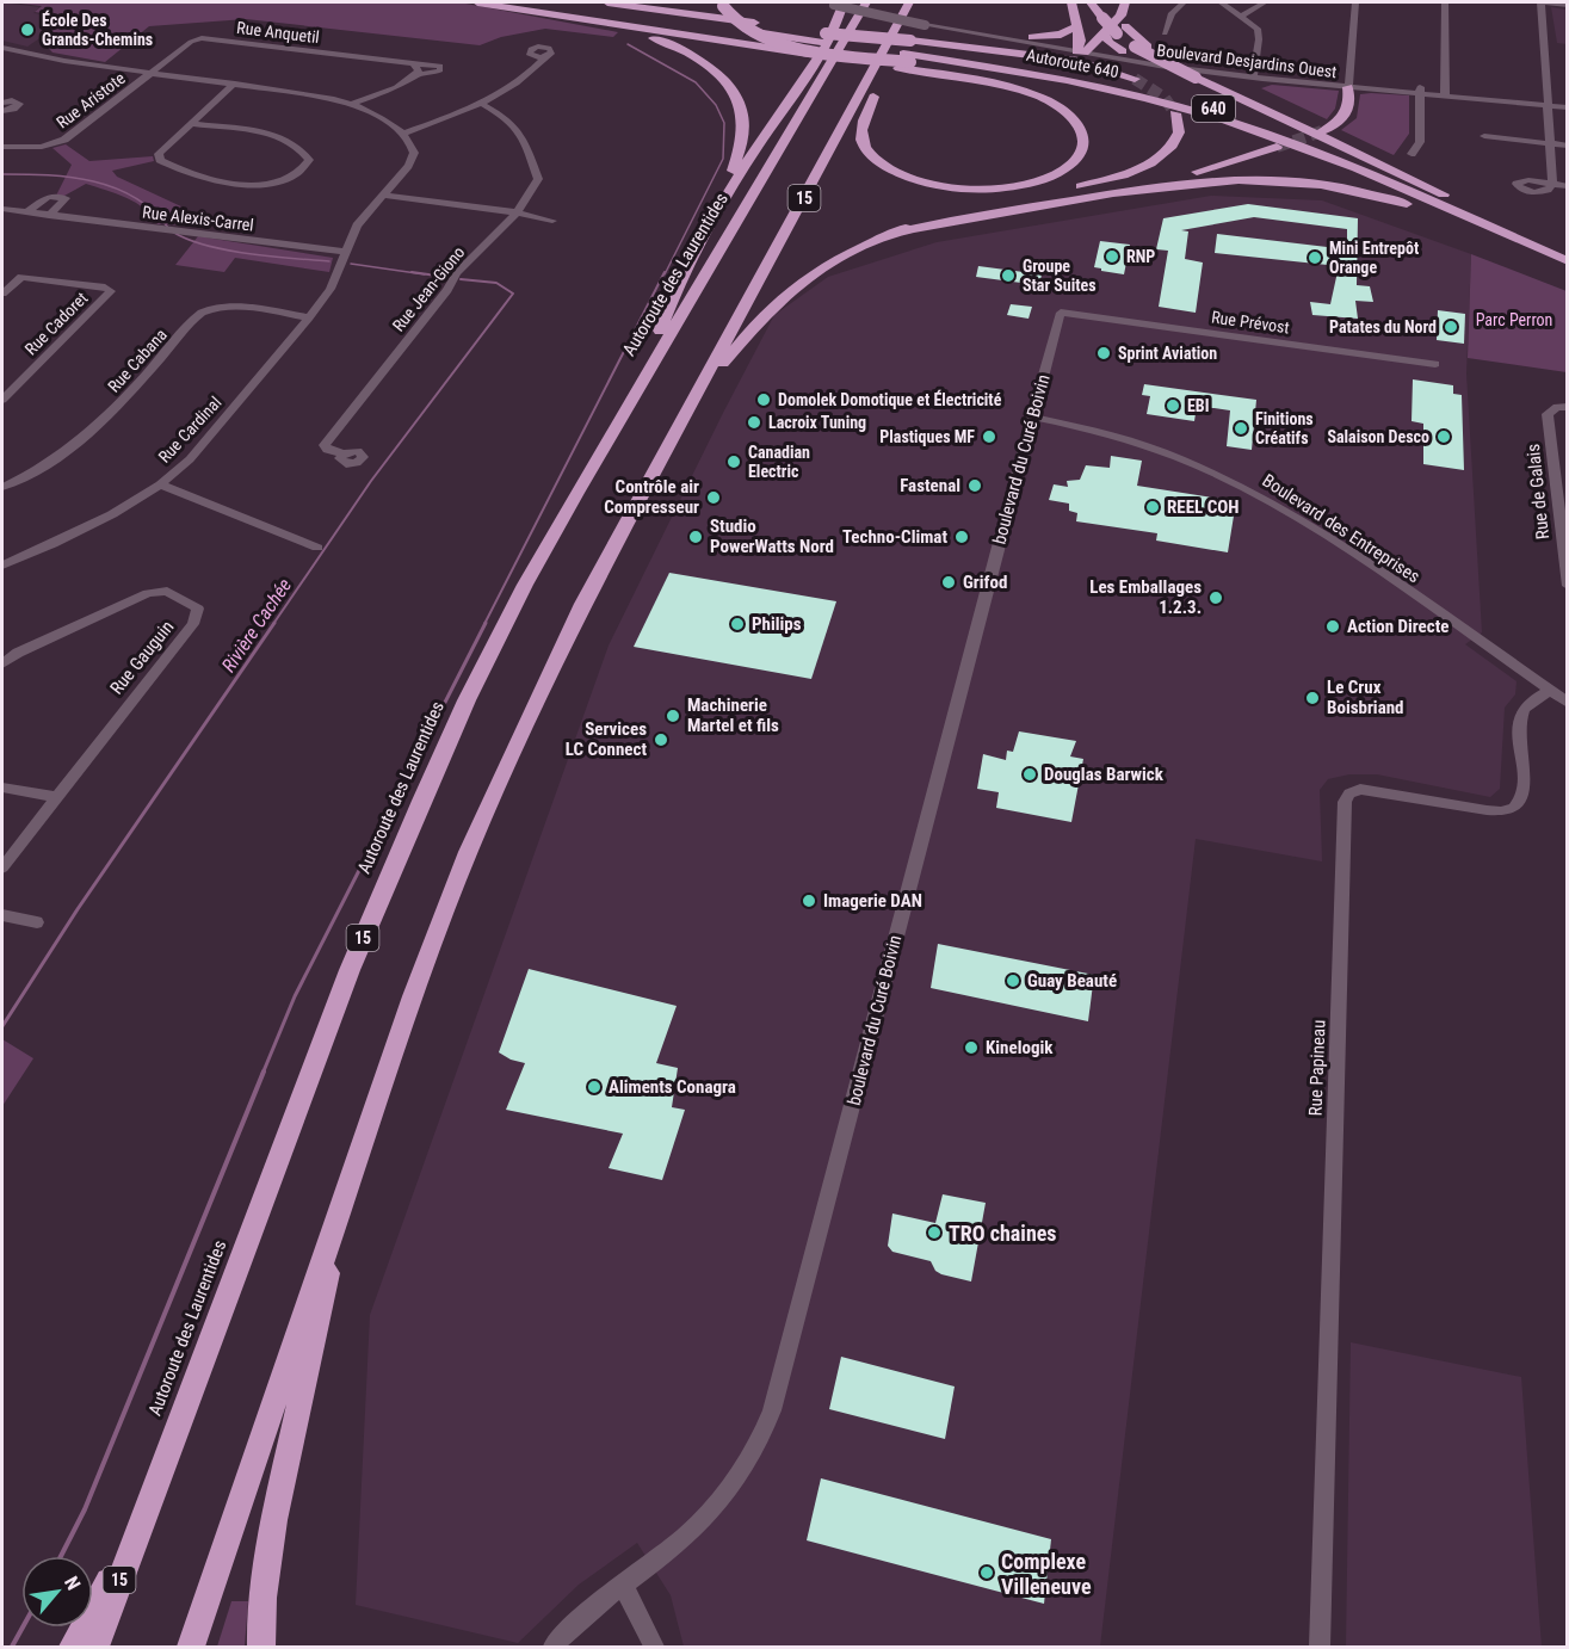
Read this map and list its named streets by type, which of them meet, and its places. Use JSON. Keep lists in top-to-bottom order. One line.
{"streets":{"highway":["Autoroute 640","640","15","Autoroute des Laurentides"],"street":["Rue Anquetil","Boulevard Desjardins Ouest","Rue Aristote","Rue Alexis-Carrel","Rue Jean-Giono","Rue Prévost","Rue Cadoret","Rue Cabana","Rue Cardinal","boulevard du Curé Boivin","Rue de Galais","Boulevard des Entreprises","Rue Gauguin","Rue Papineau"]},"crossings":[["Rue Anquetil","Rue Aristote"],["Rue Alexis-Carrel","Rue Cardinal"],["Rue Prévost","boulevard du Curé Boivin"],["Rue Cabana","Rue Cardinal"],["boulevard du Curé Boivin","Boulevard des Entreprises"],["Boulevard des Entreprises","Rue Papineau"]],"water":["Rivière Cachée"],"parks":["Parc Perron"],"places":["École Des Grands-Chemins","RNP","Mini Entrepôt Orange","Groupe Star Suites","Patates du Nord","Sprint Aviation","Domolek Domotique et Électricité","EBI","Lacroix Tuning","Finitions Créatifs","Plastiques MF","Salaison Desco","Canadian Electric","Fastenal","Contrôle air Compresseur","REEL COH","Studio PowerWatts Nord","Techno-Climat","Grifod","Les Emballages 1.2.3.","Philips","Action Directe","Le Crux Boisbriand","Machinerie Martel et fils","Services LC Connect","Douglas Barwick","Imagerie DAN","Guay Beauté","Kinelogik","Aliments Conagra","TRO chaines","Complexe Villeneuve"],"north":"top right"}
